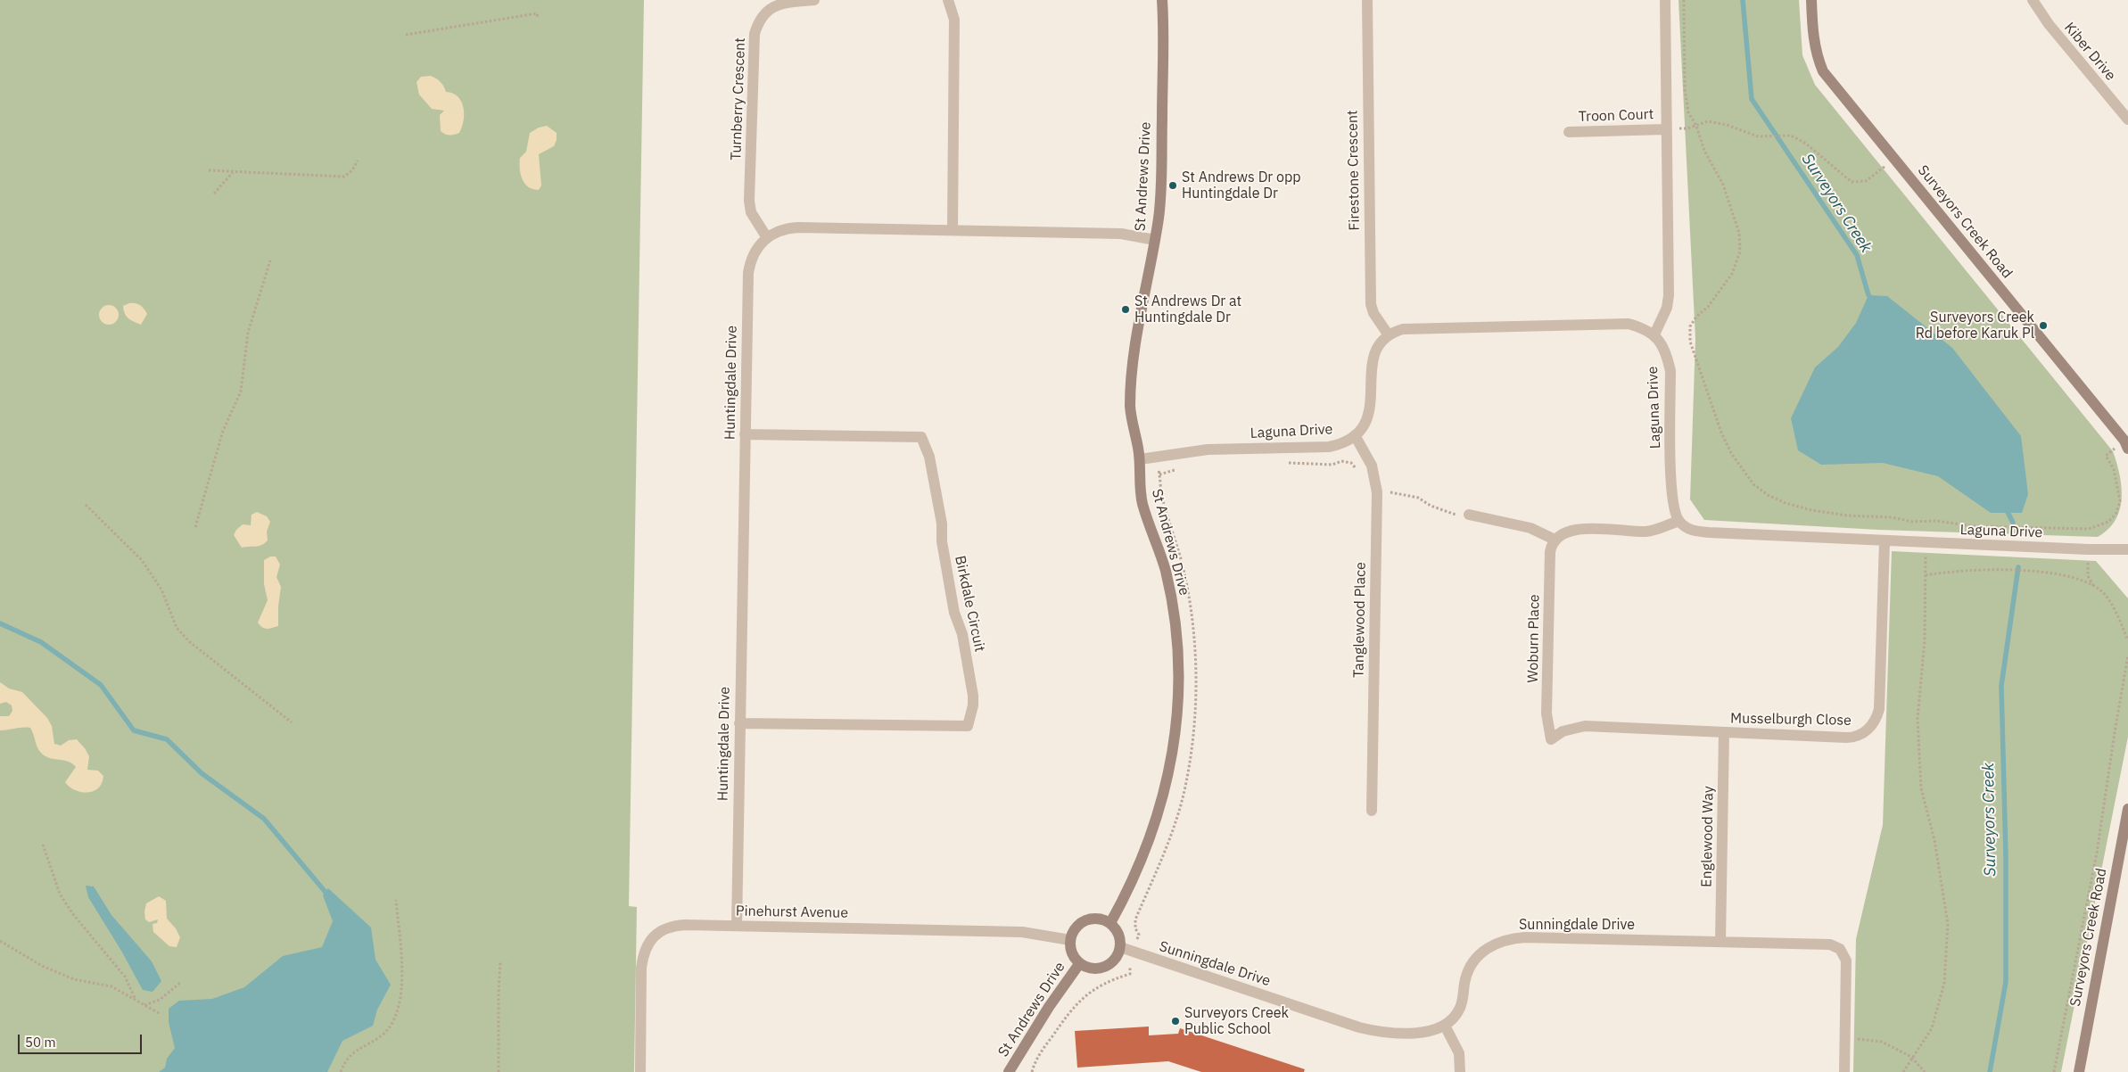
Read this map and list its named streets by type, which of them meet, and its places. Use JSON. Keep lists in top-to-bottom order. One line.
{"streets":{"street":["Kiber Drive","Turnberry Crescent","Troon Court","Firestone Crescent","St Andrews Drive","Surveyors Creek Road","Huntingdale Drive","Laguna Drive","Birkdale Circuit","Tanglewood Place","Woburn Place","Musselburgh Close","Englewood Way","Pinehurst Avenue","Sunningdale Drive"]},"crossings":[["Turnberry Crescent","Huntingdale Drive"],["Firestone Crescent","Laguna Drive"],["St Andrews Drive","Laguna Drive"],["St Andrews Drive","Pinehurst Avenue"],["St Andrews Drive","Sunningdale Drive"],["Huntingdale Drive","Birkdale Circuit"],["Huntingdale Drive","Pinehurst Avenue"],["Laguna Drive","Tanglewood Place"],["Laguna Drive","Musselburgh Close"],["Woburn Place","Musselburgh Close"],["Musselburgh Close","Englewood Way"],["Englewood Way","Sunningdale Drive"],["Pinehurst Avenue","Sunningdale Drive"]],"water":["Surveyors Creek"],"places":["St Andrews Dr opp Huntingdale Dr","St Andrews Dr at Huntingdale Dr","Surveyors Creek Rd before Karuk Pl","Surveyors Creek Public School"],"scale_bar":"50 m"}
